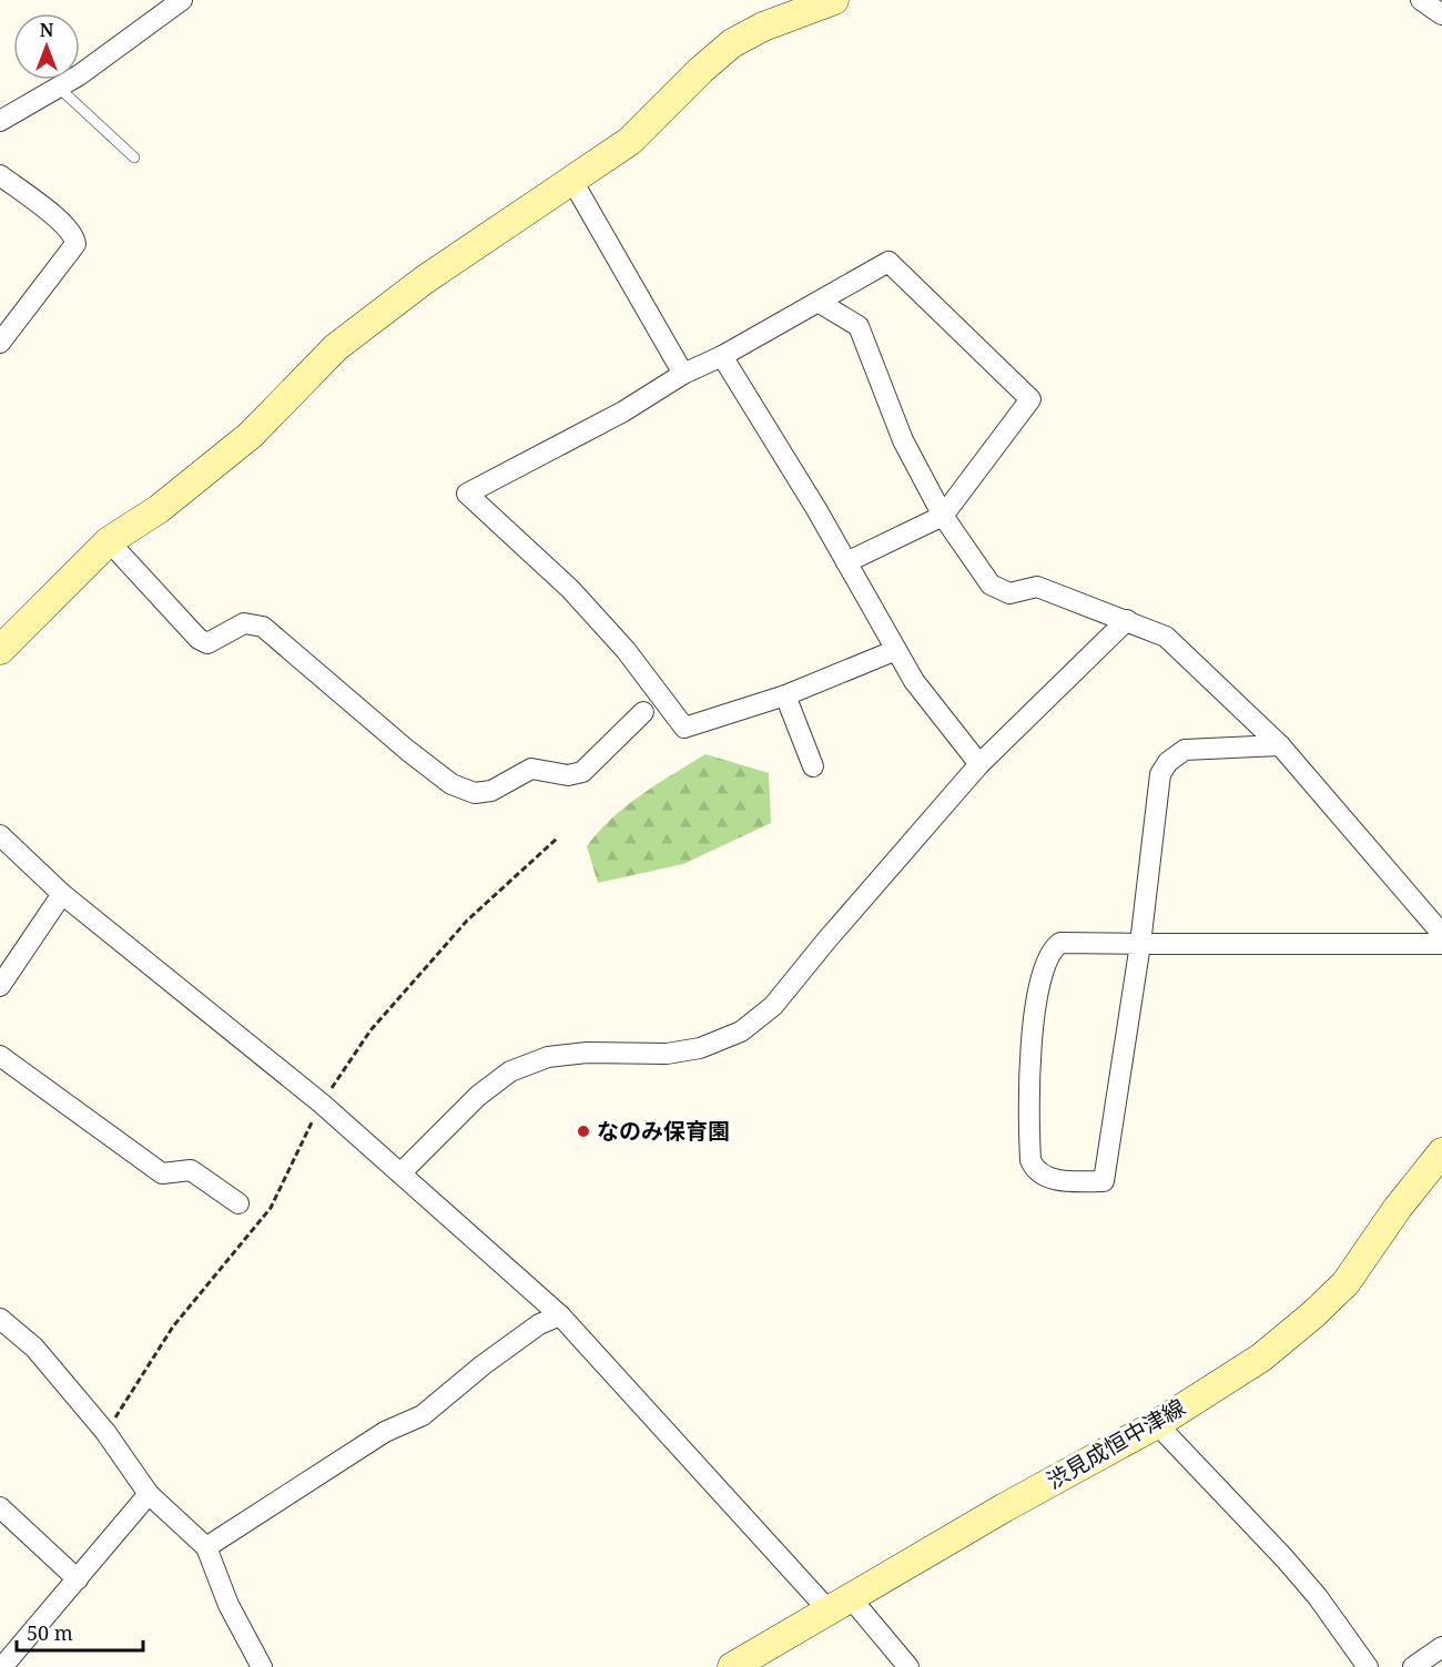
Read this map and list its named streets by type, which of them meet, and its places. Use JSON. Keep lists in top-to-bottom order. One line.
{"streets":{"street":["渋見成恒中津線"]},"places":["なのみ保育園"],"scale_bar":"50 m","north":"top"}
